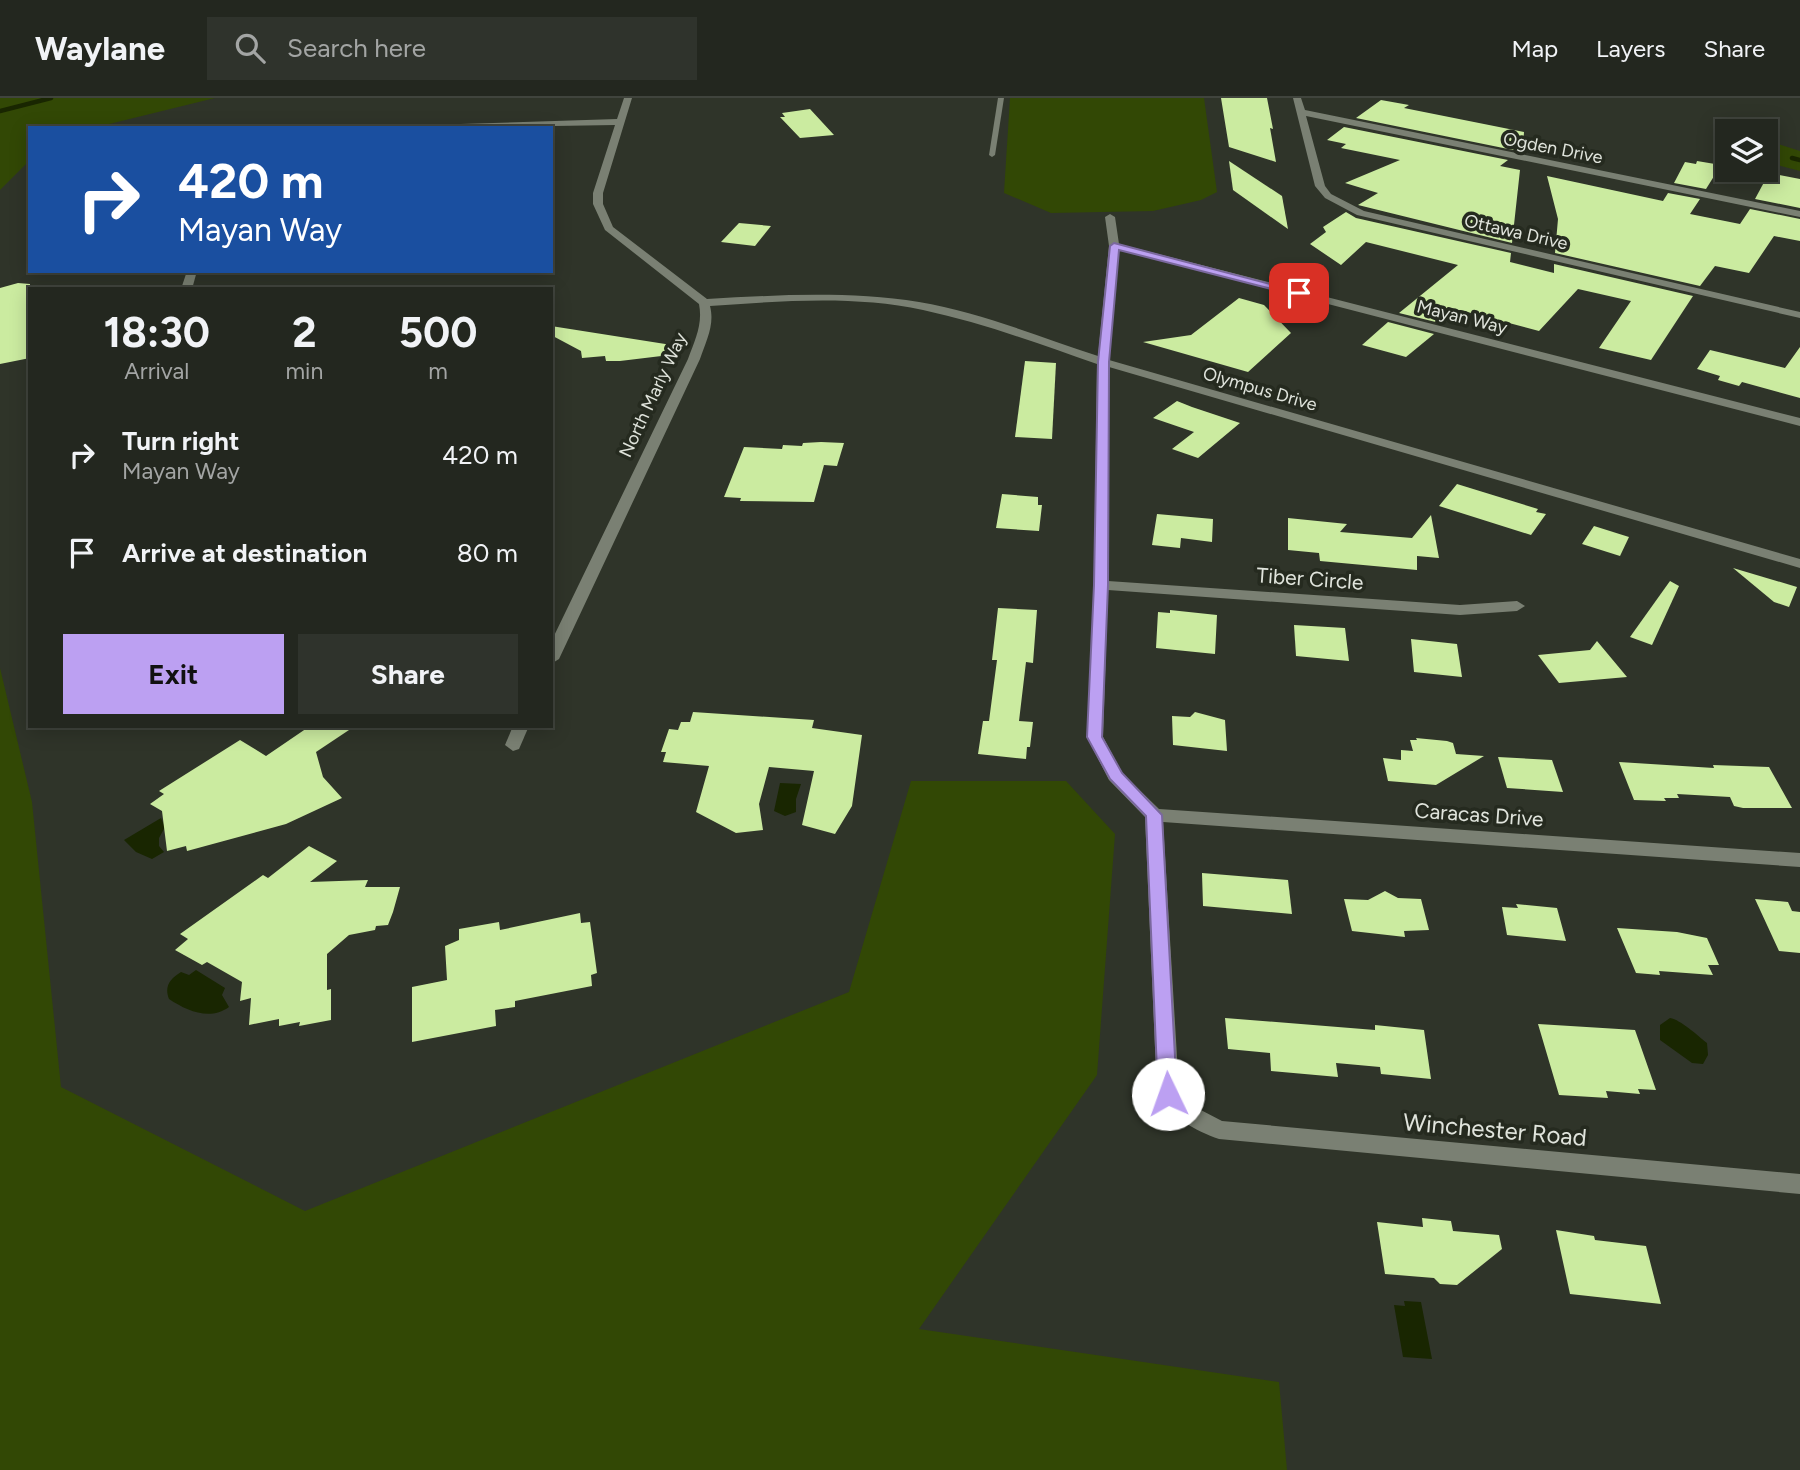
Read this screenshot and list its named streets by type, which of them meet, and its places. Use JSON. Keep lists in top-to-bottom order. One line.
{"streets":{"street":["Ogden Drive","Ottawa Drive","Mayan Way","Olympus Drive","North Marly Way","Tiber Circle","Caracas Drive","Winchester Road"]},"crossings":[["Ogden Drive","Ottawa Drive"],["Olympus Drive","North Marly Way"],["Caracas Drive","Winchester Road"]],"page":{"header":"Waylane","search":"Search here","nav":["Map","Layers","Share"],"turn":["420 m","Mayan Way"],"eta":["18:30","Arrival","2","min","500","m"],"list":[{"name":"Turn right","note":"Mayan Way","value":"420 m"},{"name":"Arrive at destination","value":"80 m"}],"buttons":["Exit","Share"]}}
